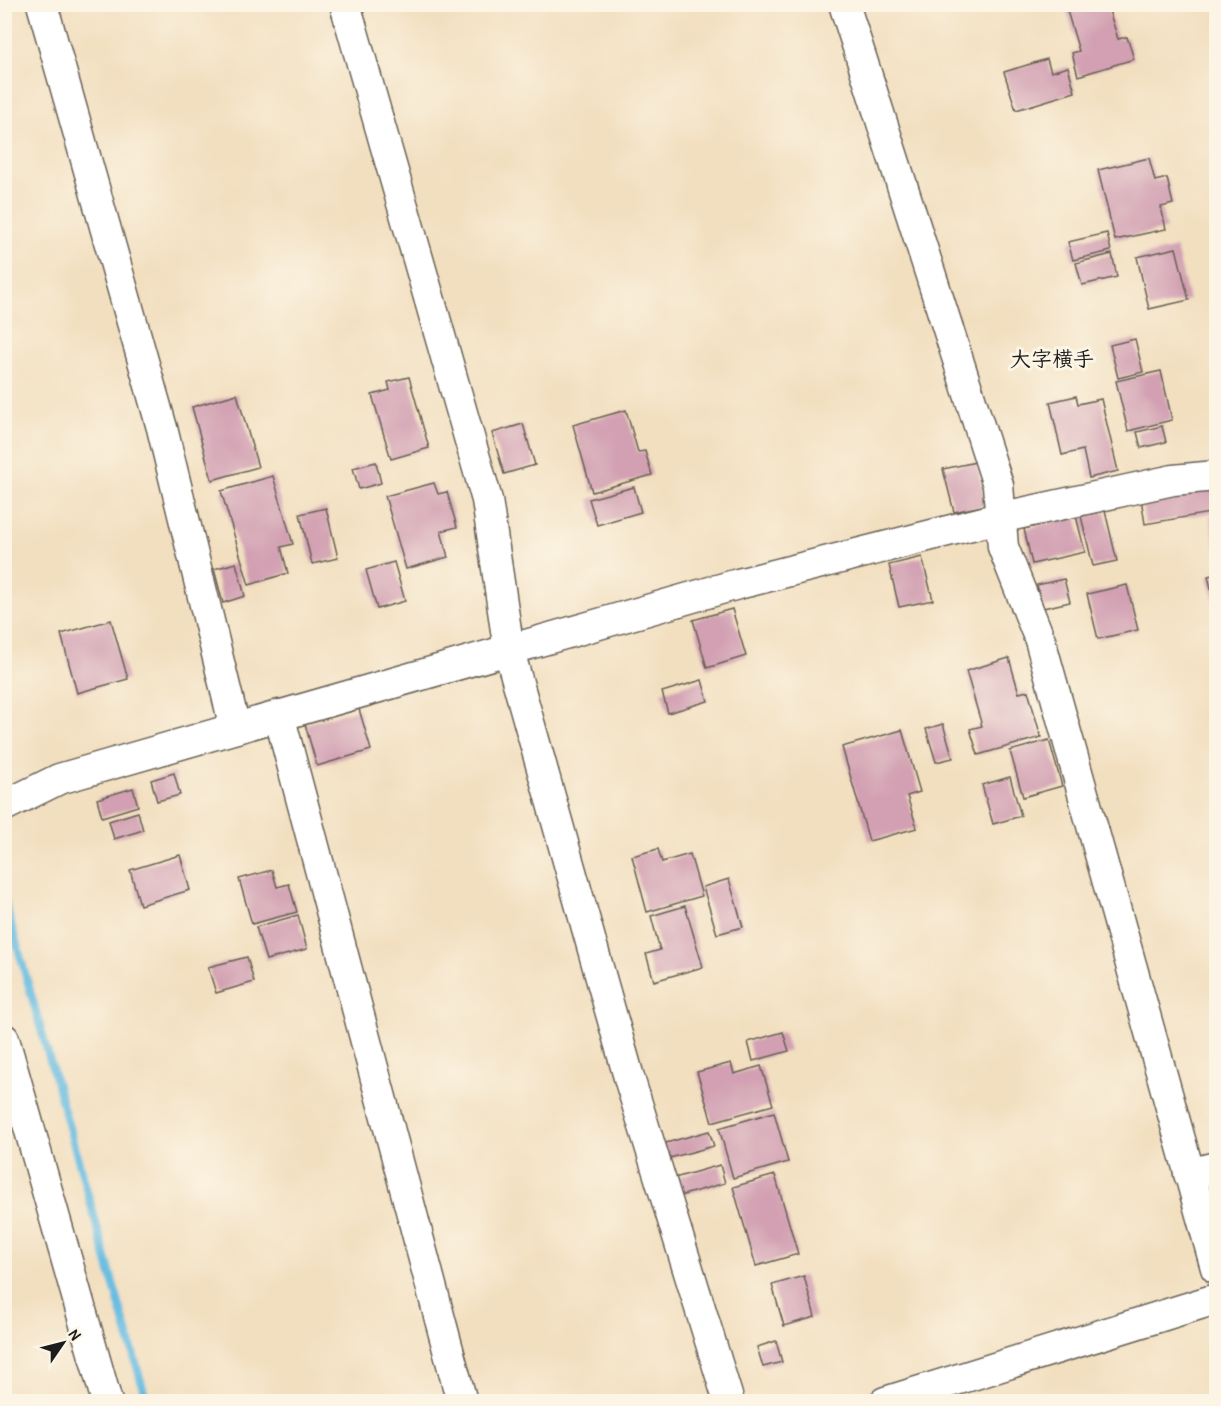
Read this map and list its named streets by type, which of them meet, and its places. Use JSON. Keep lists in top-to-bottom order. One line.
{"districts":["大字横手"],"north":"top right"}
